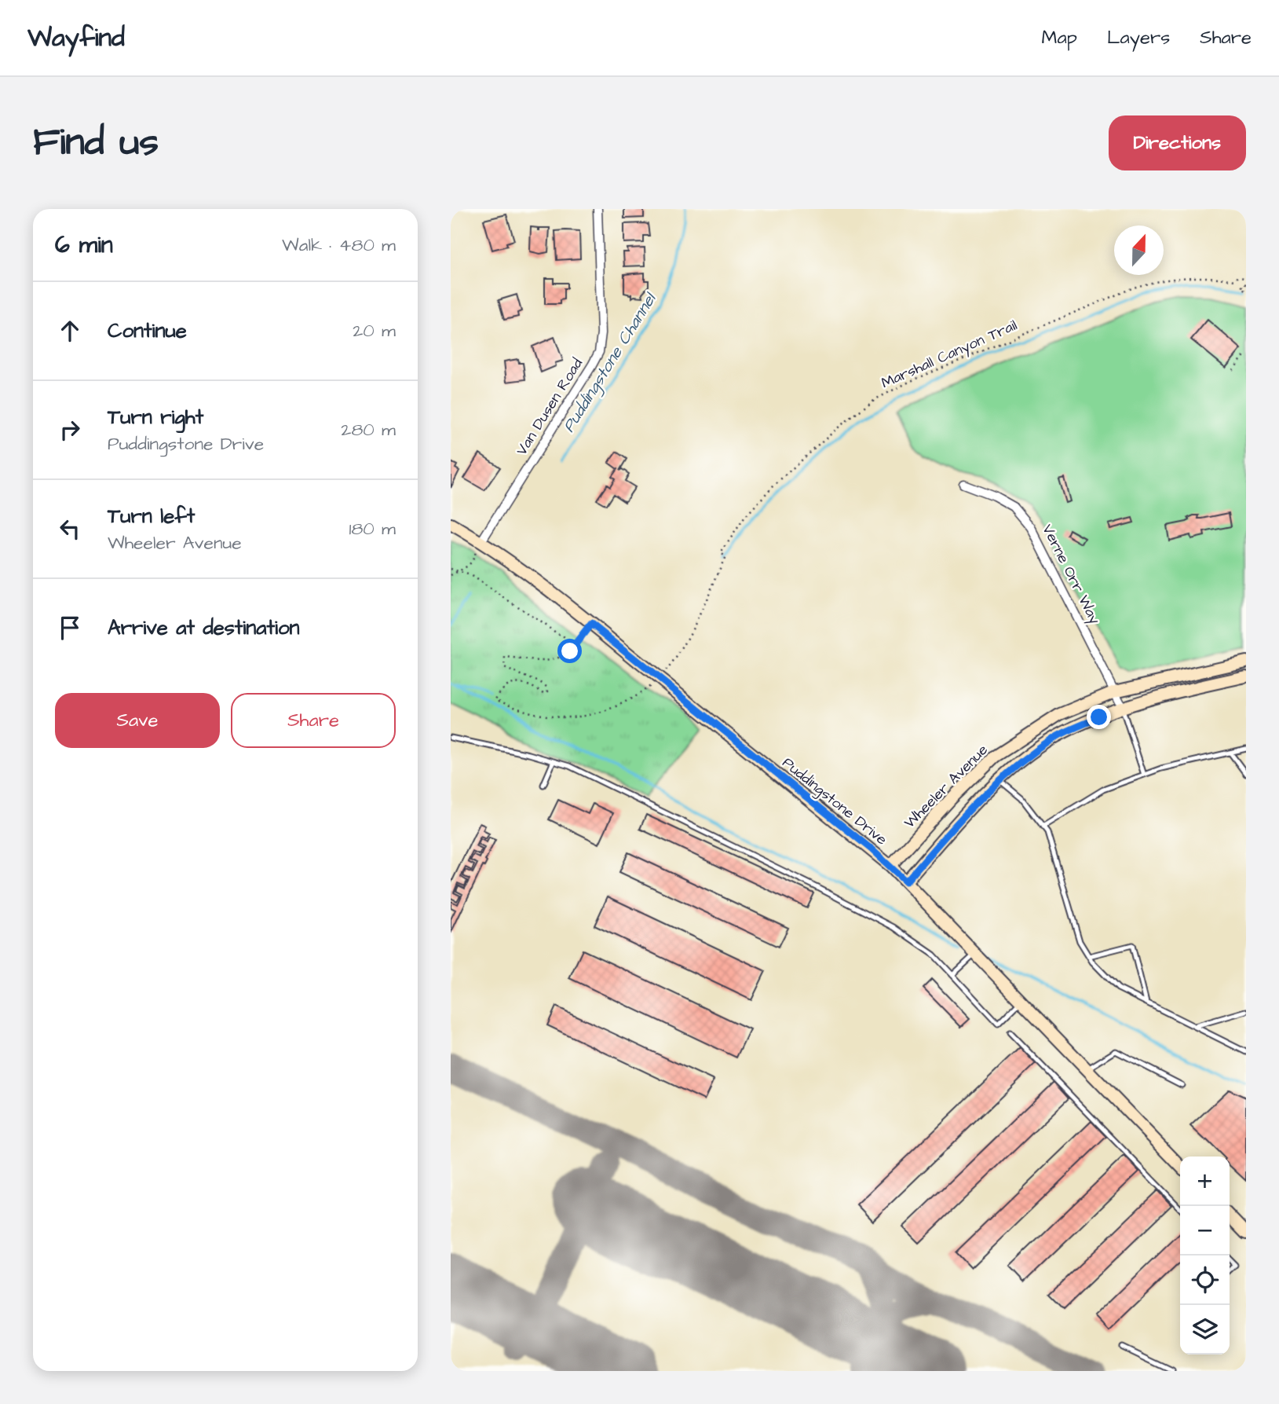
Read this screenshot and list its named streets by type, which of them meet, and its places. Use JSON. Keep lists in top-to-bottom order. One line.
{"streets":{"street":["Van Dusen Road","Verne Orr Way","Wheeler Avenue","Puddingstone Drive"],"path":["Marshall Canyon Trail"]},"crossings":[["Van Dusen Road","Puddingstone Drive"],["Verne Orr Way","Wheeler Avenue"],["Wheeler Avenue","Puddingstone Drive"]],"water":["Puddingstone Channel"],"north":"top","page":{"header":"Wayfind","nav":["Map","Layers","Share"],"buttons":["Directions",["Save","Share"]],"title":"Find us","heading":["6 min","Walk · 480 m"],"list":[["Continue","20 m"],["Turn right","Puddingstone Drive","280 m"],["Turn left","Wheeler Avenue","180 m"],"Arrive at destination"],"map_buttons":["+","−"]}}
